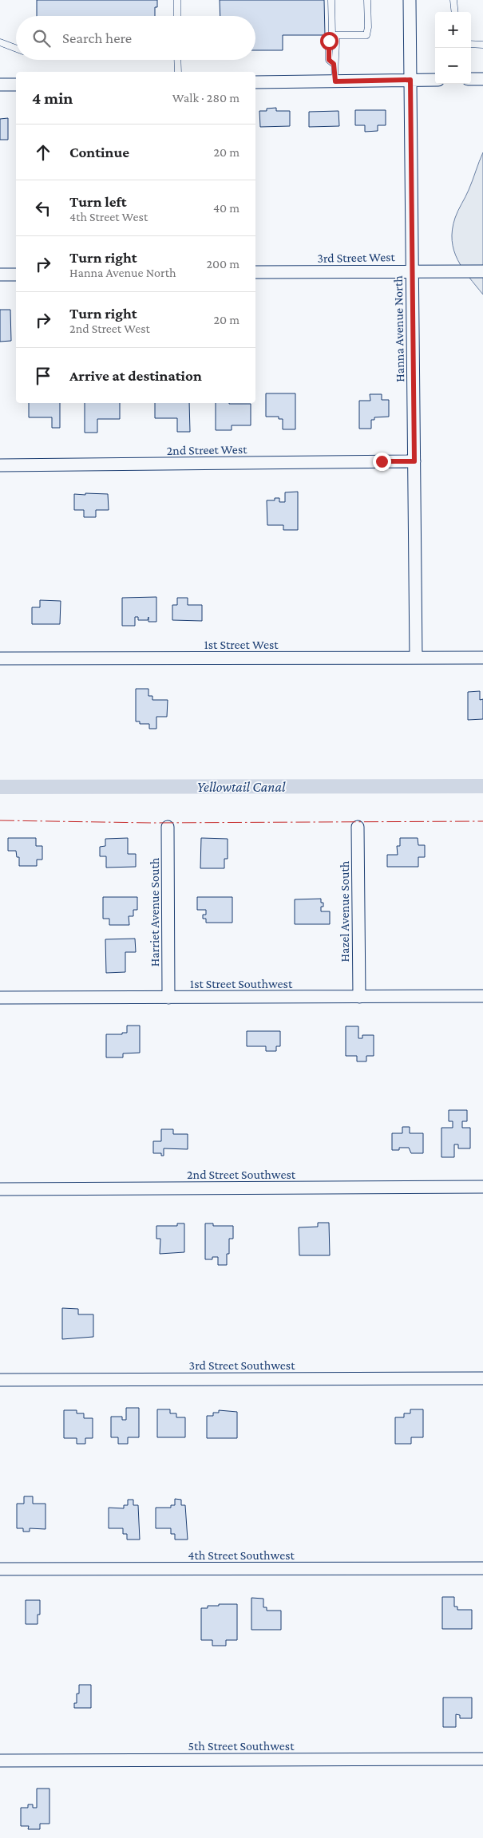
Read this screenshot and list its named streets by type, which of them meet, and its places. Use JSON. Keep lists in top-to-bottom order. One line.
{"streets":{"street":["3rd Street West","Hanna Avenue North","2nd Street West","1st Street West","Hazel Avenue South","Harriet Avenue South","1st Street Southwest","2nd Street Southwest","3rd Street Southwest","4th Street Southwest","5th Street Southwest"]},"crossings":[["3rd Street West","Hanna Avenue North"],["Hanna Avenue North","2nd Street West"],["Hanna Avenue North","1st Street West"],["Hazel Avenue South","1st Street Southwest"],["Harriet Avenue South","1st Street Southwest"]],"water":["Yellowtail Canal"],"page":{"map_buttons":["+","−"],"search":"Search here","heading":["4 min","Walk · 280 m"],"list":[["Continue","20 m"],["Turn left","4th Street West","40 m"],["Turn right","Hanna Avenue North","200 m"],["Turn right","2nd Street West","20 m"],"Arrive at destination"]}}
